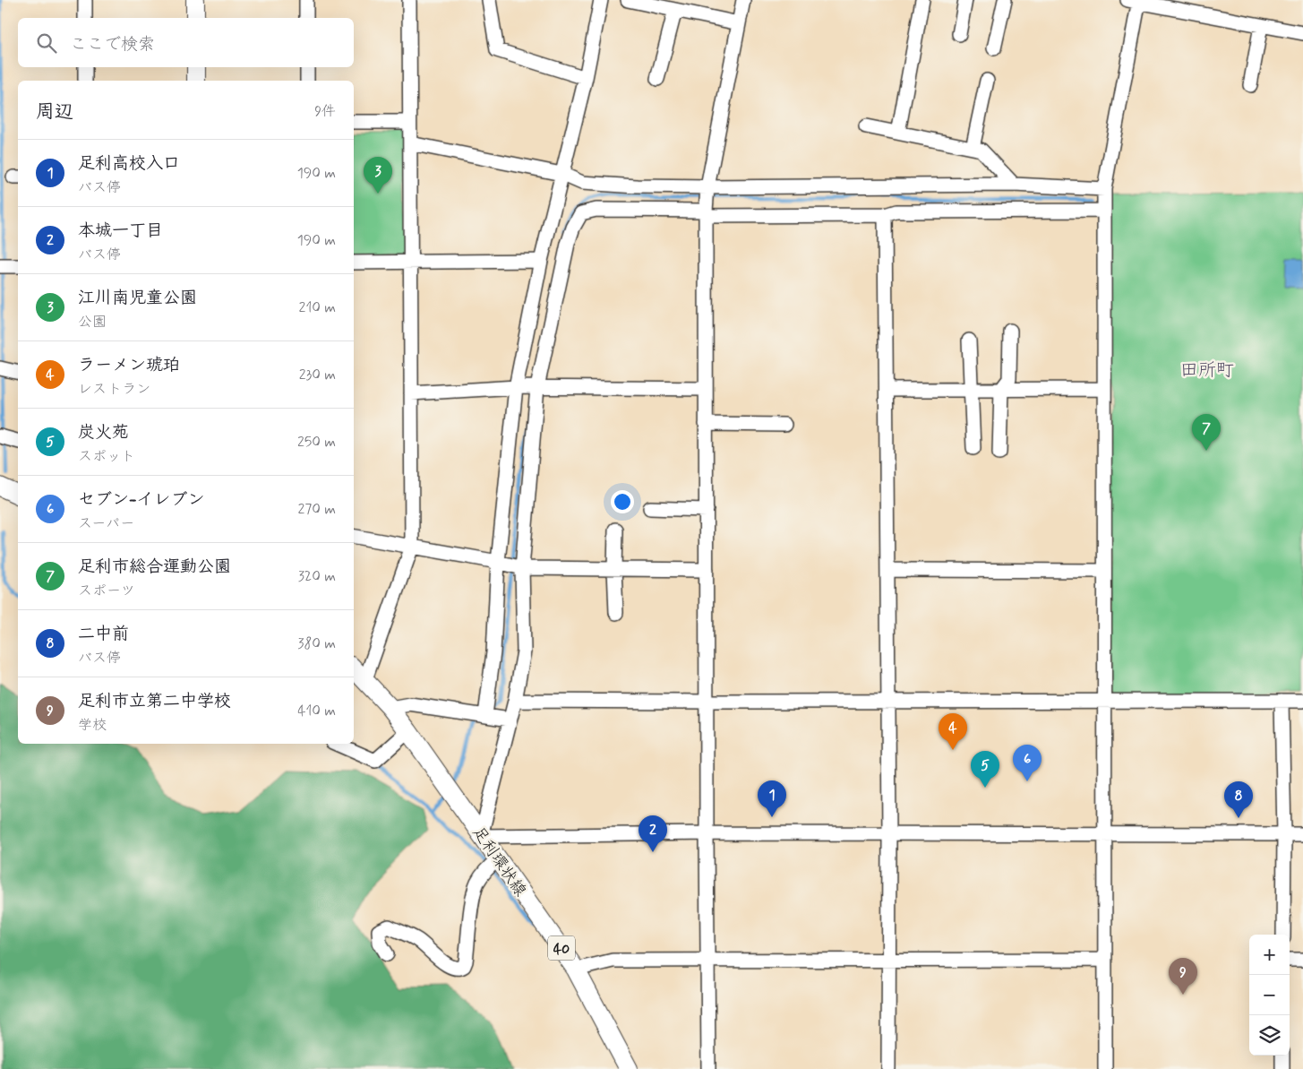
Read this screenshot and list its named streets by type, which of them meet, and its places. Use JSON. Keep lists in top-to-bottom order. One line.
{"streets":{"main road":["足利環状線","40"]},"districts":["田所町"],"page":{"search":"ここで検索","heading":["周辺","9件"],"list":[{"mark":"1","name":"足利高校入口","note":"バス停","value":"190 m"},{"mark":"2","name":"本城一丁目","note":"バス停","value":"190 m"},{"mark":"3","name":"江川南児童公園","note":"公園","value":"210 m"},{"mark":"4","name":"ラーメン琥珀","note":"レストラン","value":"230 m"},{"mark":"5","name":"炭火苑","note":"スポット","value":"250 m"},{"mark":"6","name":"セブン-イレブン","note":"スーパー","value":"270 m"},{"mark":"7","name":"足利市総合運動公園","note":"スポーツ","value":"320 m"},{"mark":"8","name":"二中前","note":"バス停","value":"380 m"},{"mark":"9","name":"足利市立第二中学校","note":"学校","value":"410 m"}],"pins":["3","7","4","6","5","1","8","2","9"],"map_buttons":["+","−"]}}
